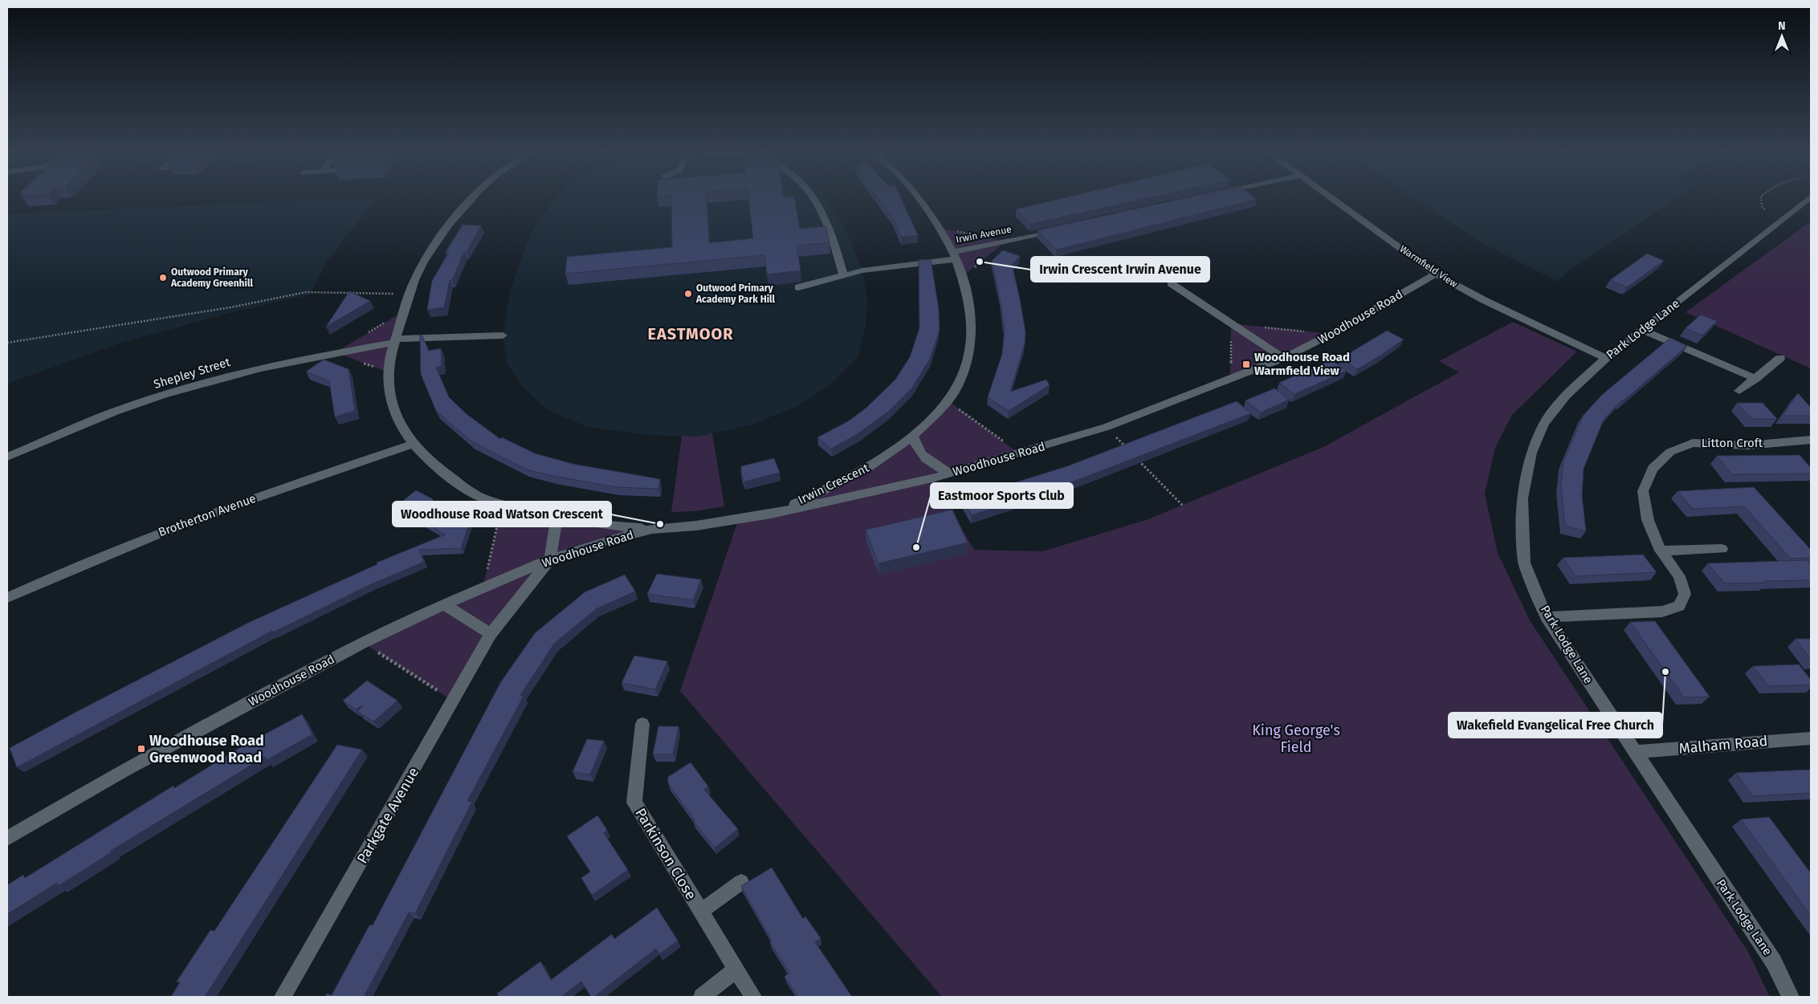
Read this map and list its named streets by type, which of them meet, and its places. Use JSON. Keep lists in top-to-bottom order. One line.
{"streets":{"street":["Irwin Avenue","Warmfield View","Woodhouse Road","Park Lodge Lane","Shepley Street","Litton Croft","Irwin Crescent","Brotherton Avenue","Malham Road","Parkgate Avenue","Parkinson Close"]},"crossings":[["Irwin Avenue","Irwin Crescent"],["Warmfield View","Woodhouse Road"],["Warmfield View","Park Lodge Lane"],["Woodhouse Road","Irwin Crescent"],["Woodhouse Road","Parkgate Avenue"],["Park Lodge Lane","Litton Croft"],["Park Lodge Lane","Malham Road"]],"districts":["EASTMOOR"],"parks":["King George's Field"],"places":{"other":["Irwin Crescent Irwin Avenue","Outwood Primary Academy Greenhill","Outwood Primary Academy Park Hill","Woodhouse Road Watson Crescent","Eastmoor Sports Club","Wakefield Evangelical Free Church"],"transit":["Woodhouse Road Warmfield View","Woodhouse Road Greenwood Road"]},"north":"top"}
